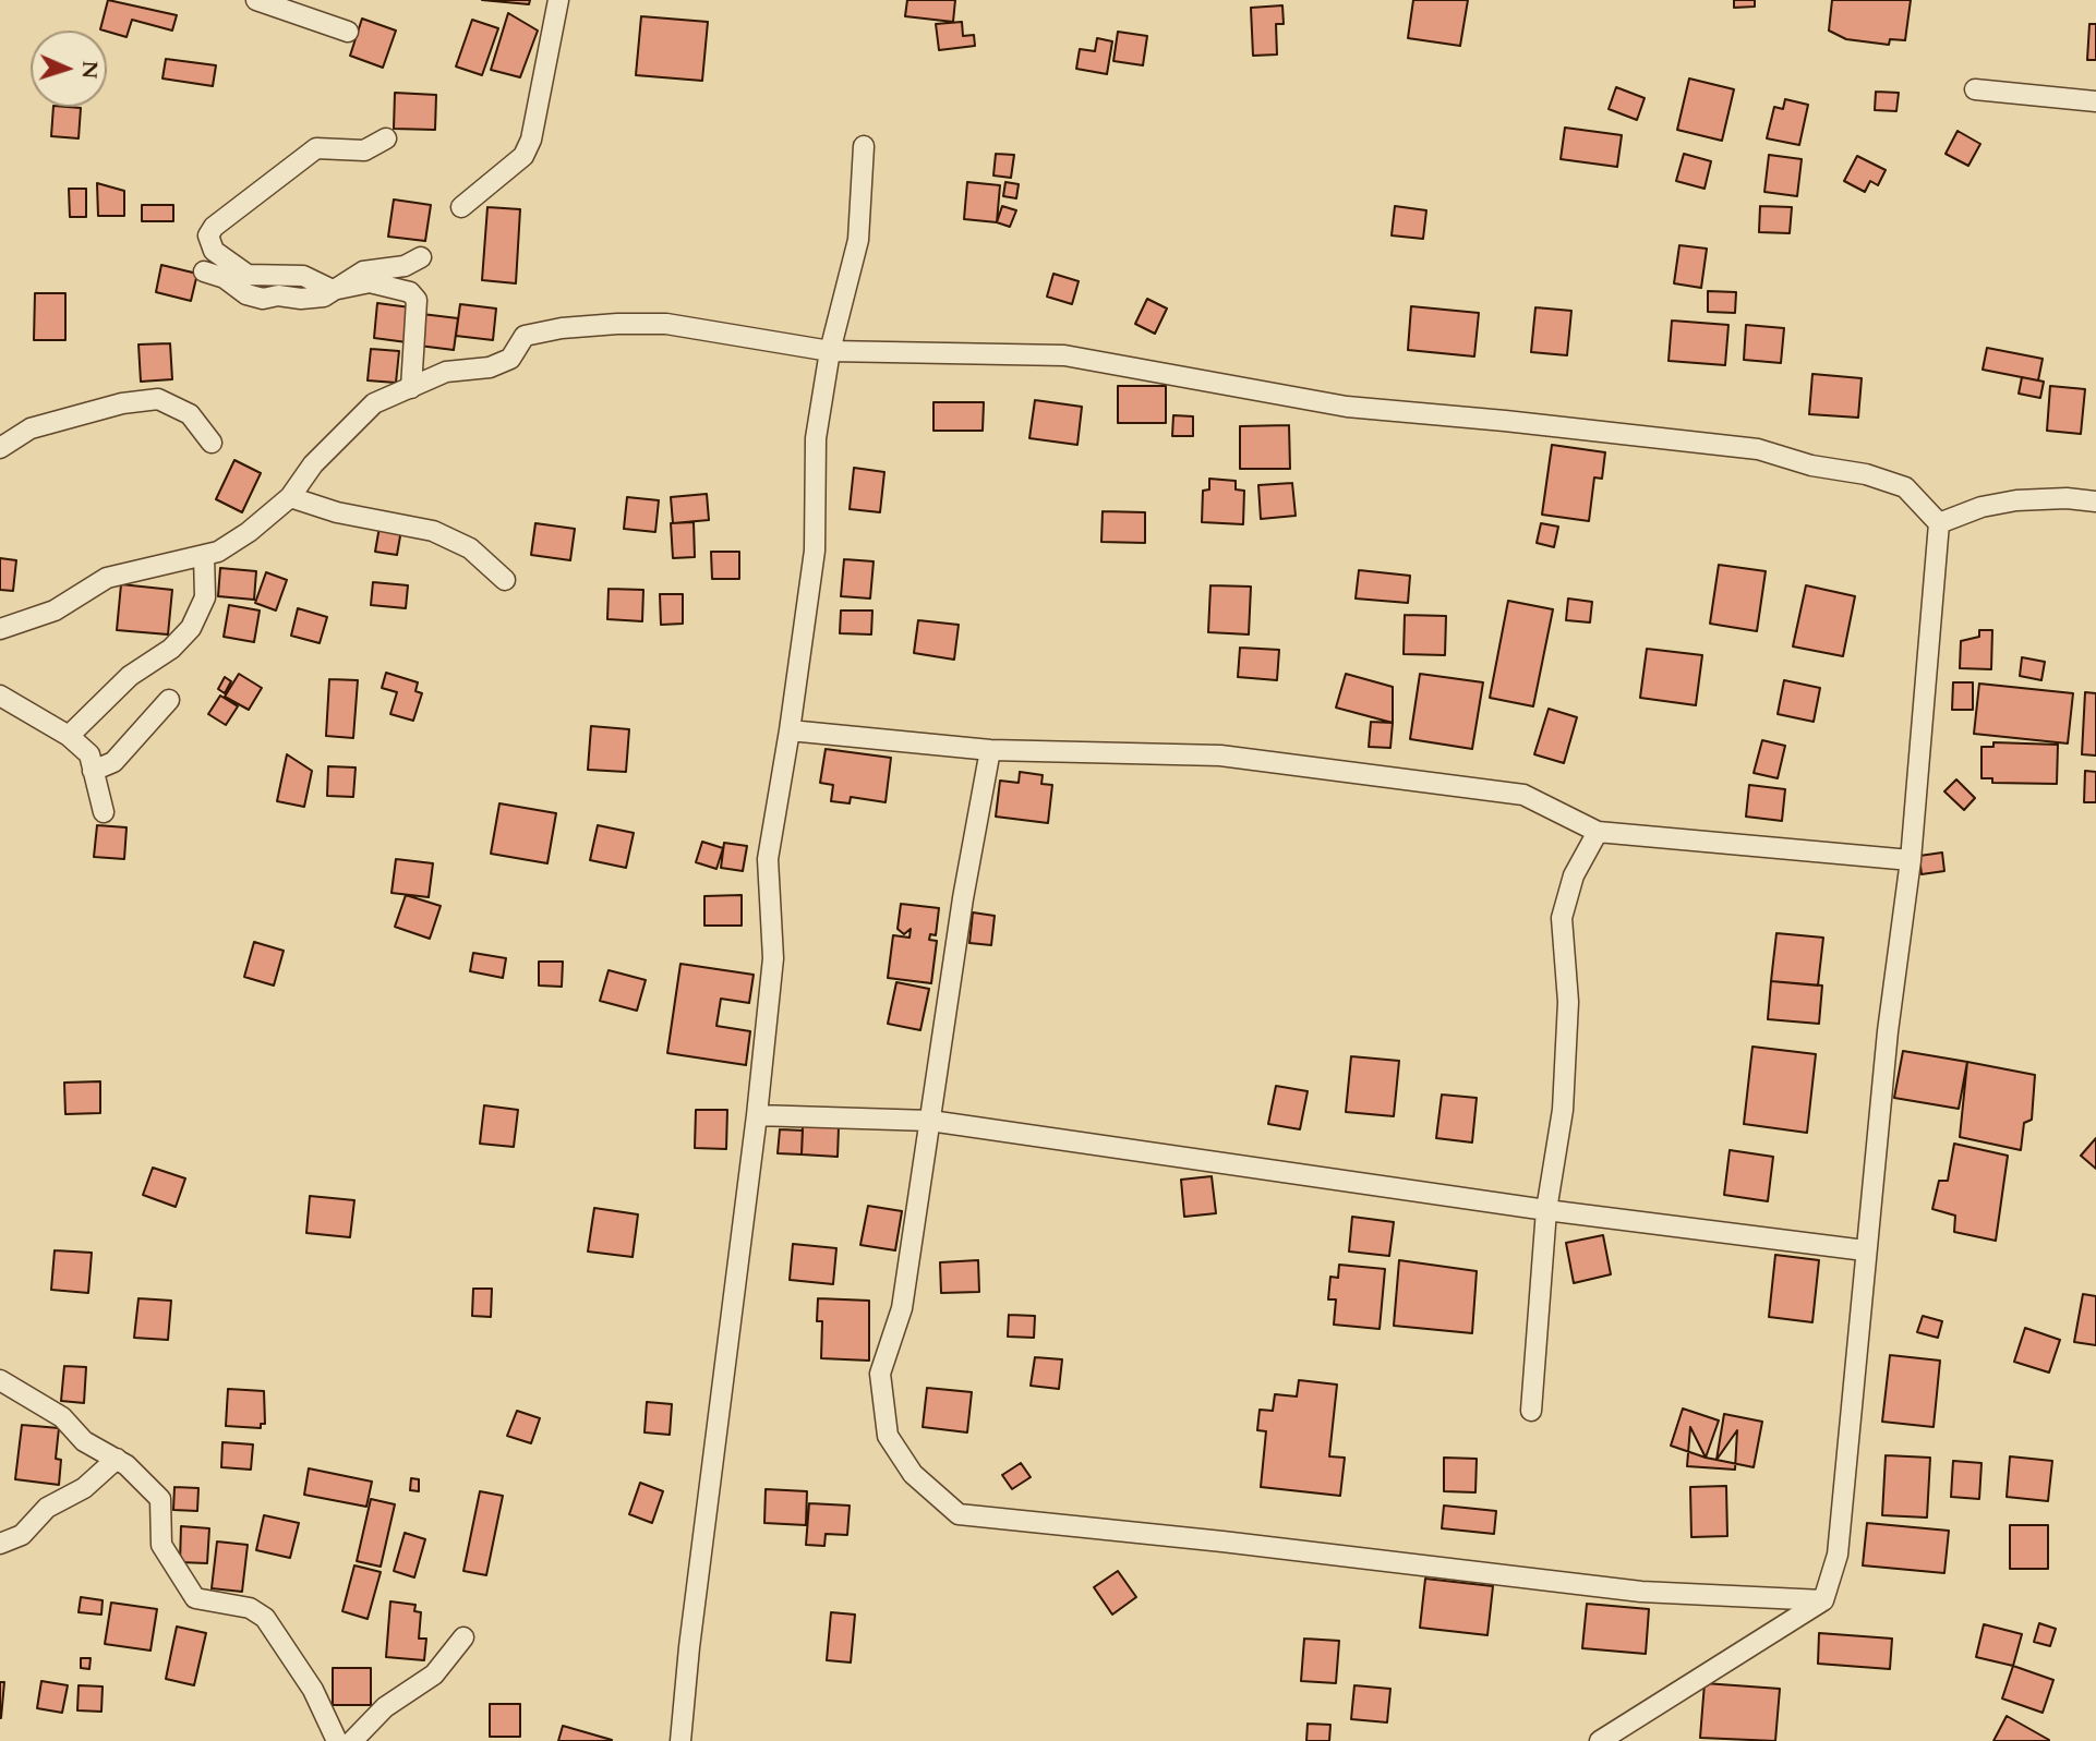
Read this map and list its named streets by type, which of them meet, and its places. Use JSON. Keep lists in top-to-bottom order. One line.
{"north":"right"}
